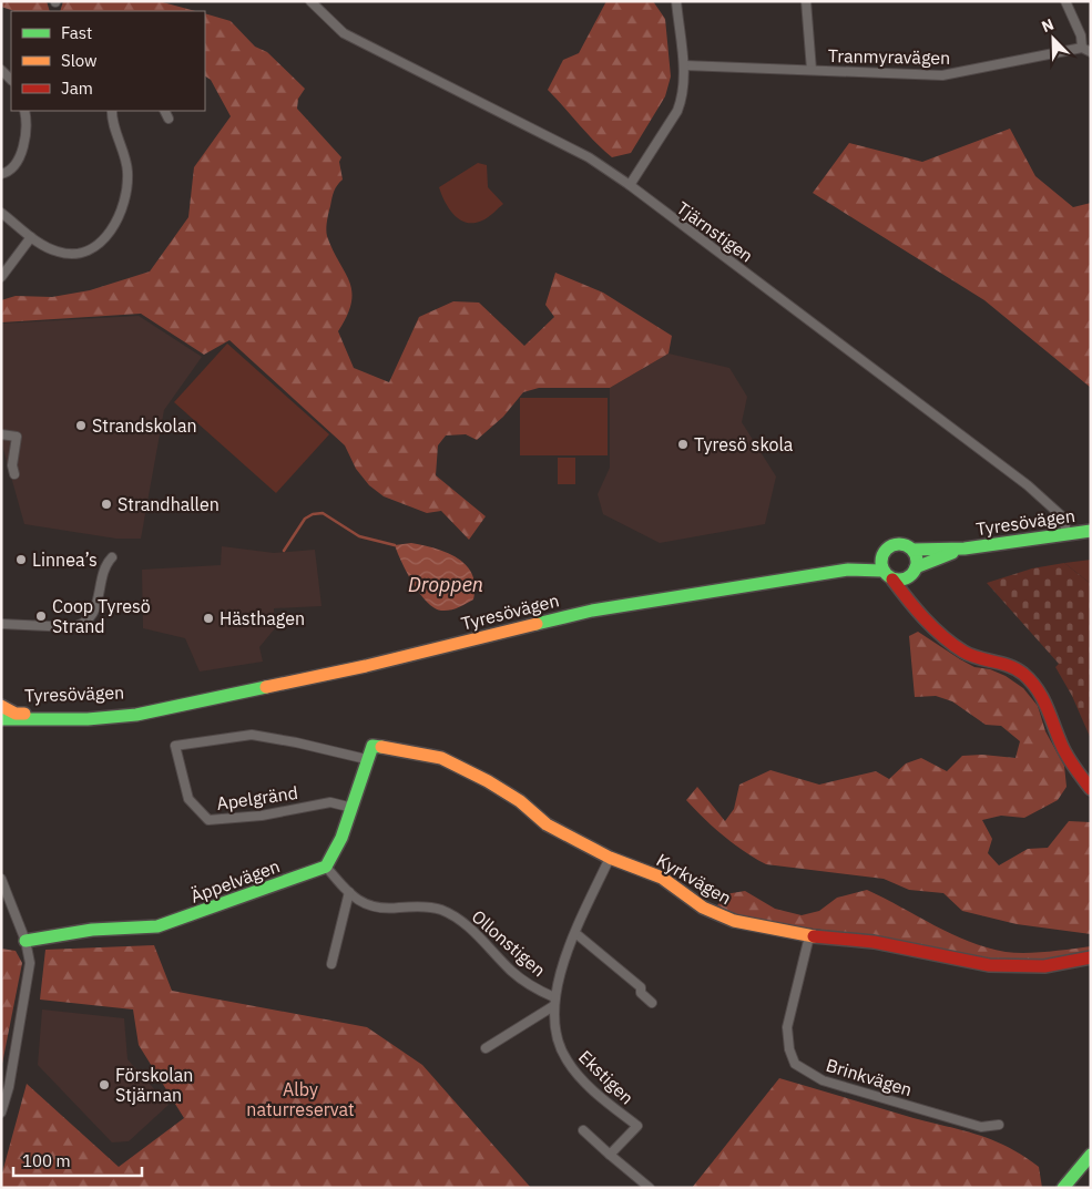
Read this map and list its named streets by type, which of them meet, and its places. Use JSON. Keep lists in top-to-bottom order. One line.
{"streets":{"street":["Tranmyravägen","Tjärnstigen","Tyresövägen","Apelgränd","Kyrkvägen","Äppelvägen","Ollonstigen","Ekstigen","Brinkvägen"]},"crossings":[["Tjärnstigen","Tyresövägen"],["Apelgränd","Kyrkvägen"],["Kyrkvägen","Ekstigen"],["Kyrkvägen","Brinkvägen"],["Äppelvägen","Ollonstigen"],["Ollonstigen","Ekstigen"]],"water":["Droppen"],"parks":["Alby naturreservat"],"places":["Strandskolan","Tyresö skola","Strandhallen","Linnea’s","Coop Tyresö Strand","Hästhagen","Förskolan Stjärnan"],"legend":["Fast","Slow","Jam"],"scale_bar":"100 m","north":"top left"}
